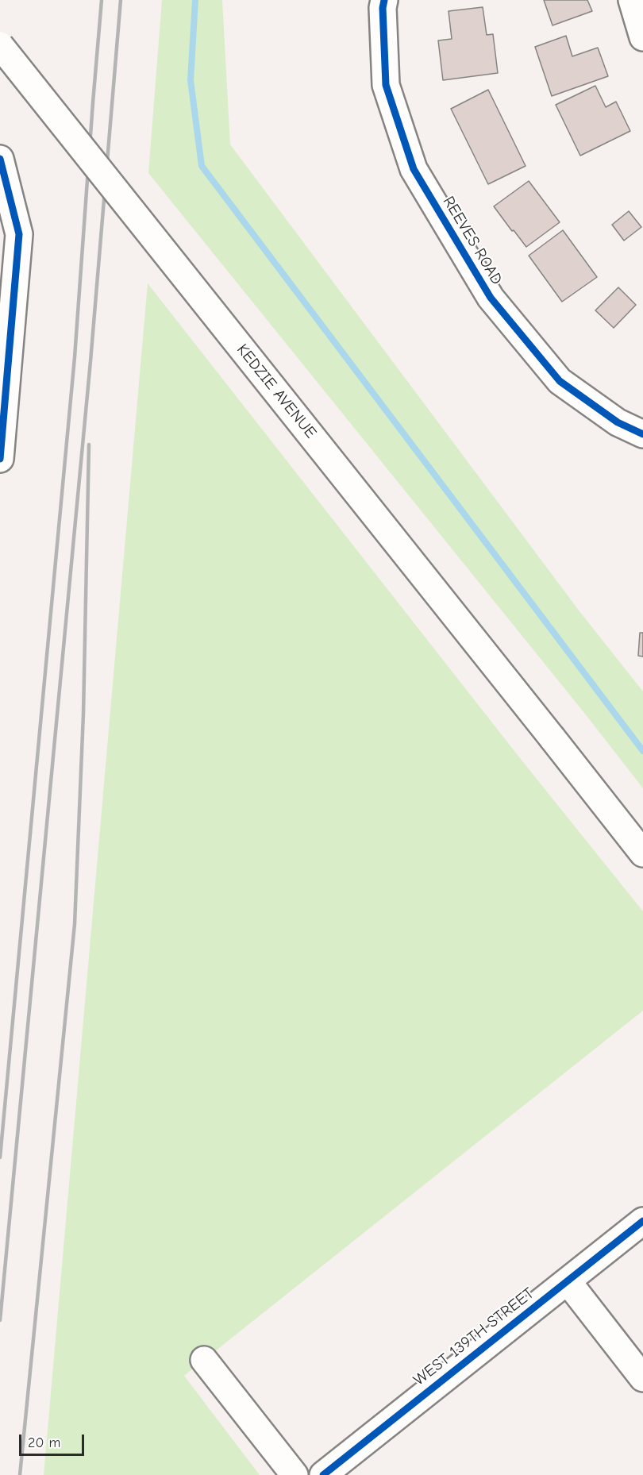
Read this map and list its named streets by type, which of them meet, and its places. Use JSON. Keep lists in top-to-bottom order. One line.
{"streets":{"street":["REEVES ROAD","KEDZIE AVENUE","WEST 139TH STREET"]},"scale_bar":"20 m"}
